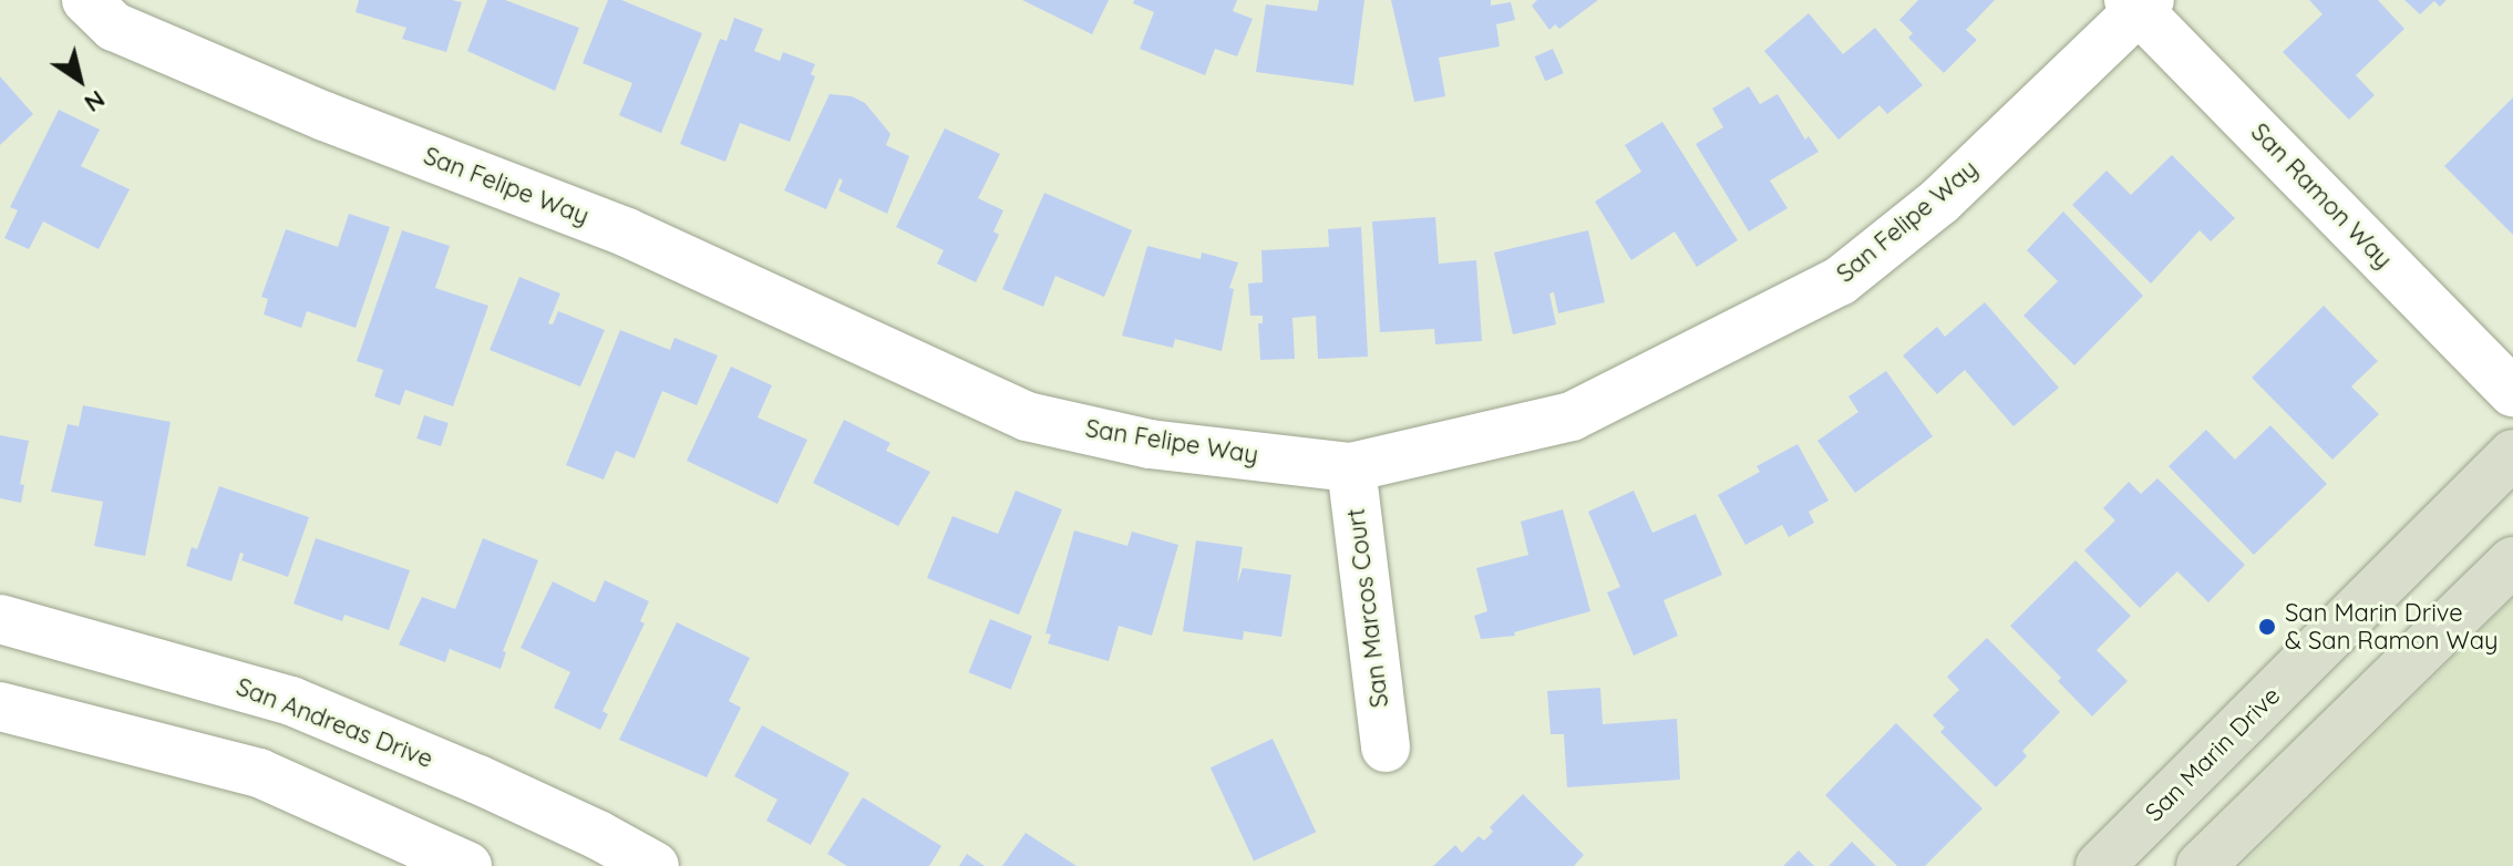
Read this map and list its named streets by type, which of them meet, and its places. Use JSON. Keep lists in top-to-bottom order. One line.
{"streets":{"main road":["San Marin Drive"],"street":["San Felipe Way","San Ramon Way","San Marcos Court","San Andreas Drive"]},"crossings":[["San Felipe Way","San Ramon Way"],["San Felipe Way","San Marcos Court"]],"places":["San Marin Drive & San Ramon Way"],"north":"bottom right"}
